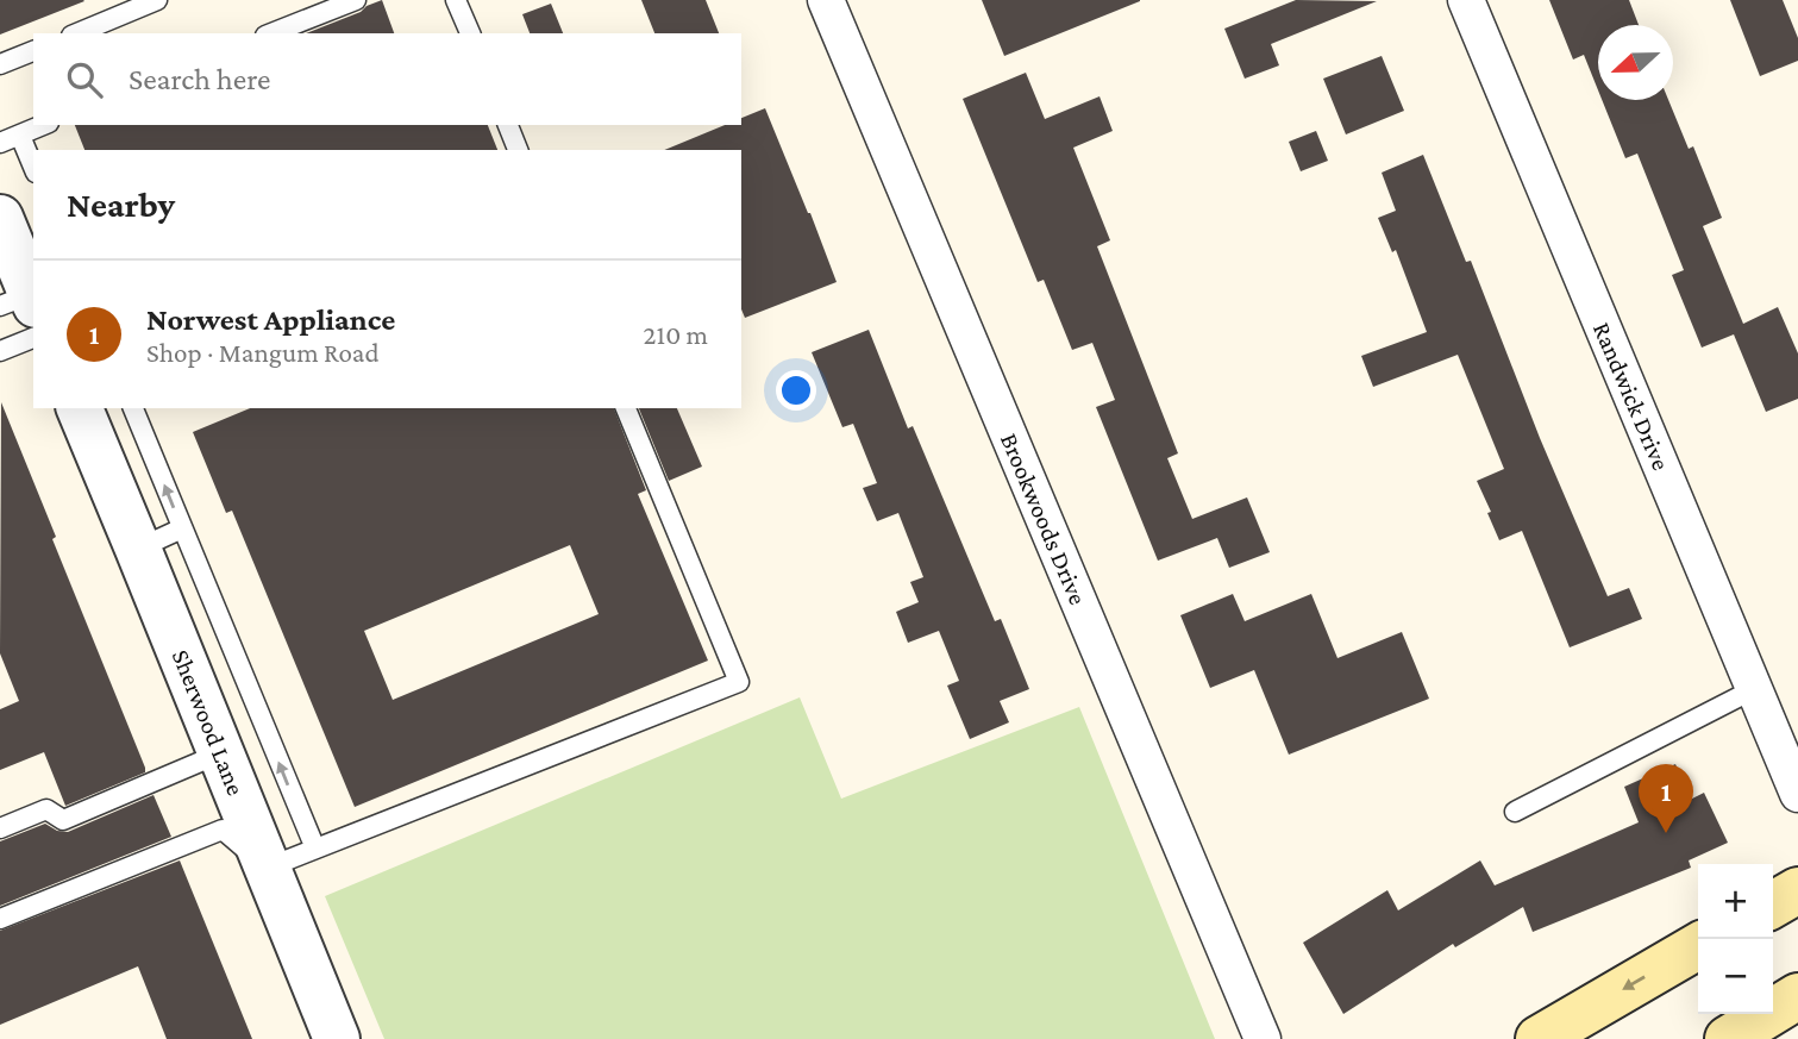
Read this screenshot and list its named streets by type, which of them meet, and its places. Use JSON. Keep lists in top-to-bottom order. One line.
{"streets":{"street":["Randwick Drive","Brookwoods Drive","Sherwood Lane"]},"north":"left","page":{"search":"Search here","heading":"Nearby","list":[{"mark":"1","name":"Norwest Appliance","note":"Shop · Mangum Road","value":"210 m"}],"pins":"1","map_buttons":["+","−"]}}
